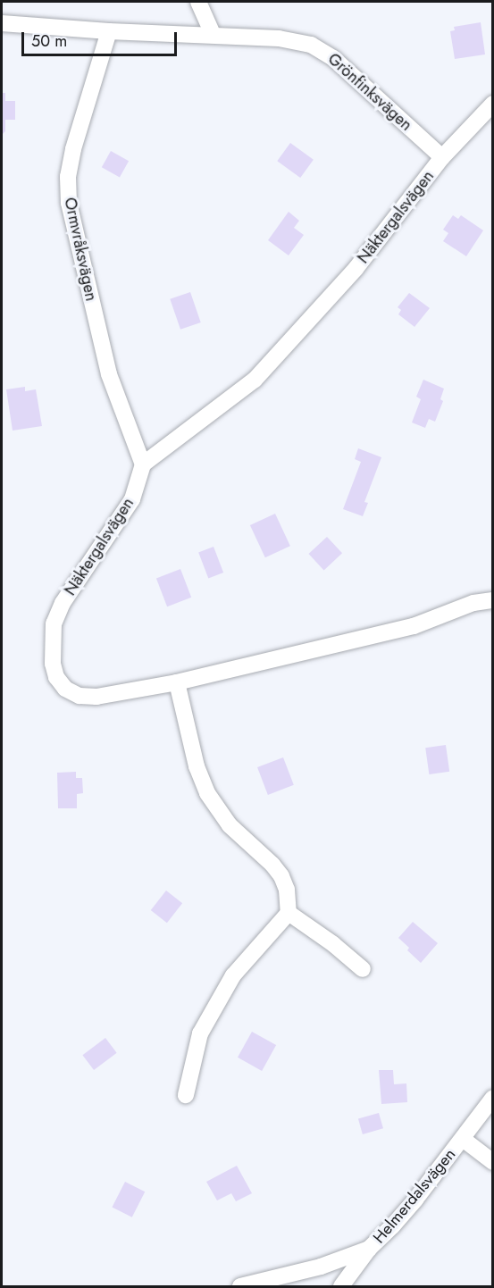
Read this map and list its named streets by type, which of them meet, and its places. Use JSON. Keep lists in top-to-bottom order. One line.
{"streets":{"street":["Grönfinksvägen","Näktergalsvägen","Ormvråksvägen","Helmerdalsvägen"]},"crossings":[["Grönfinksvägen","Näktergalsvägen"],["Grönfinksvägen","Ormvråksvägen"],["Näktergalsvägen","Ormvråksvägen"]],"scale_bar":"50 m"}
